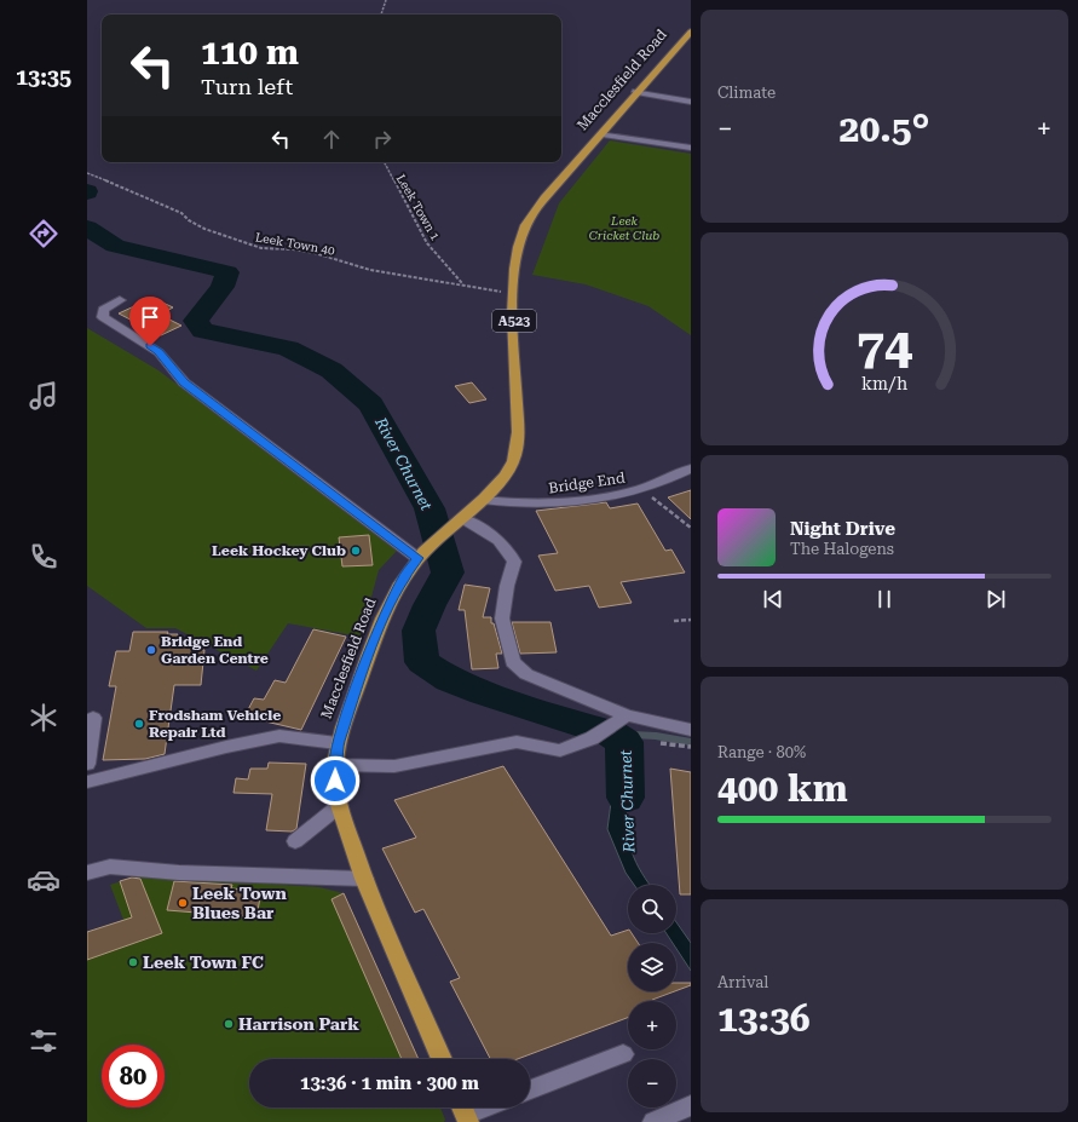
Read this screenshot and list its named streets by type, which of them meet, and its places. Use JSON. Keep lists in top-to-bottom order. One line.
{"streets":{"highway":["Macclesfield Road","A523"],"street":["Bridge End"],"path":["Leek Town 1","Leek Town 40"]},"crossings":[["Macclesfield Road","Leek Town 40"],["Macclesfield Road","Bridge End"],["Leek Town 1","Leek Town 40"]],"water":["River Churnet"],"parks":["Leek Cricket Club"],"places":["Leek Hockey Club","Bridge End Garden Centre","Frodsham Vehicle Repair Ltd","Leek Town Blues Bar","Leek Town FC","Harrison Park"],"page":{"tabs":"13:35","tile":["Climate",["Range · 80%","400 km"],["Arrival","13:36"]],"turn":["110 m","Turn left"],"heat":["−","20.5°","+"],"song":["Night Drive","The Halogens"],"map_buttons":["+","−"],"limit":"80","trip":"13:36 · 1 min · 300 m","gauge":["74","km/h"]}}
